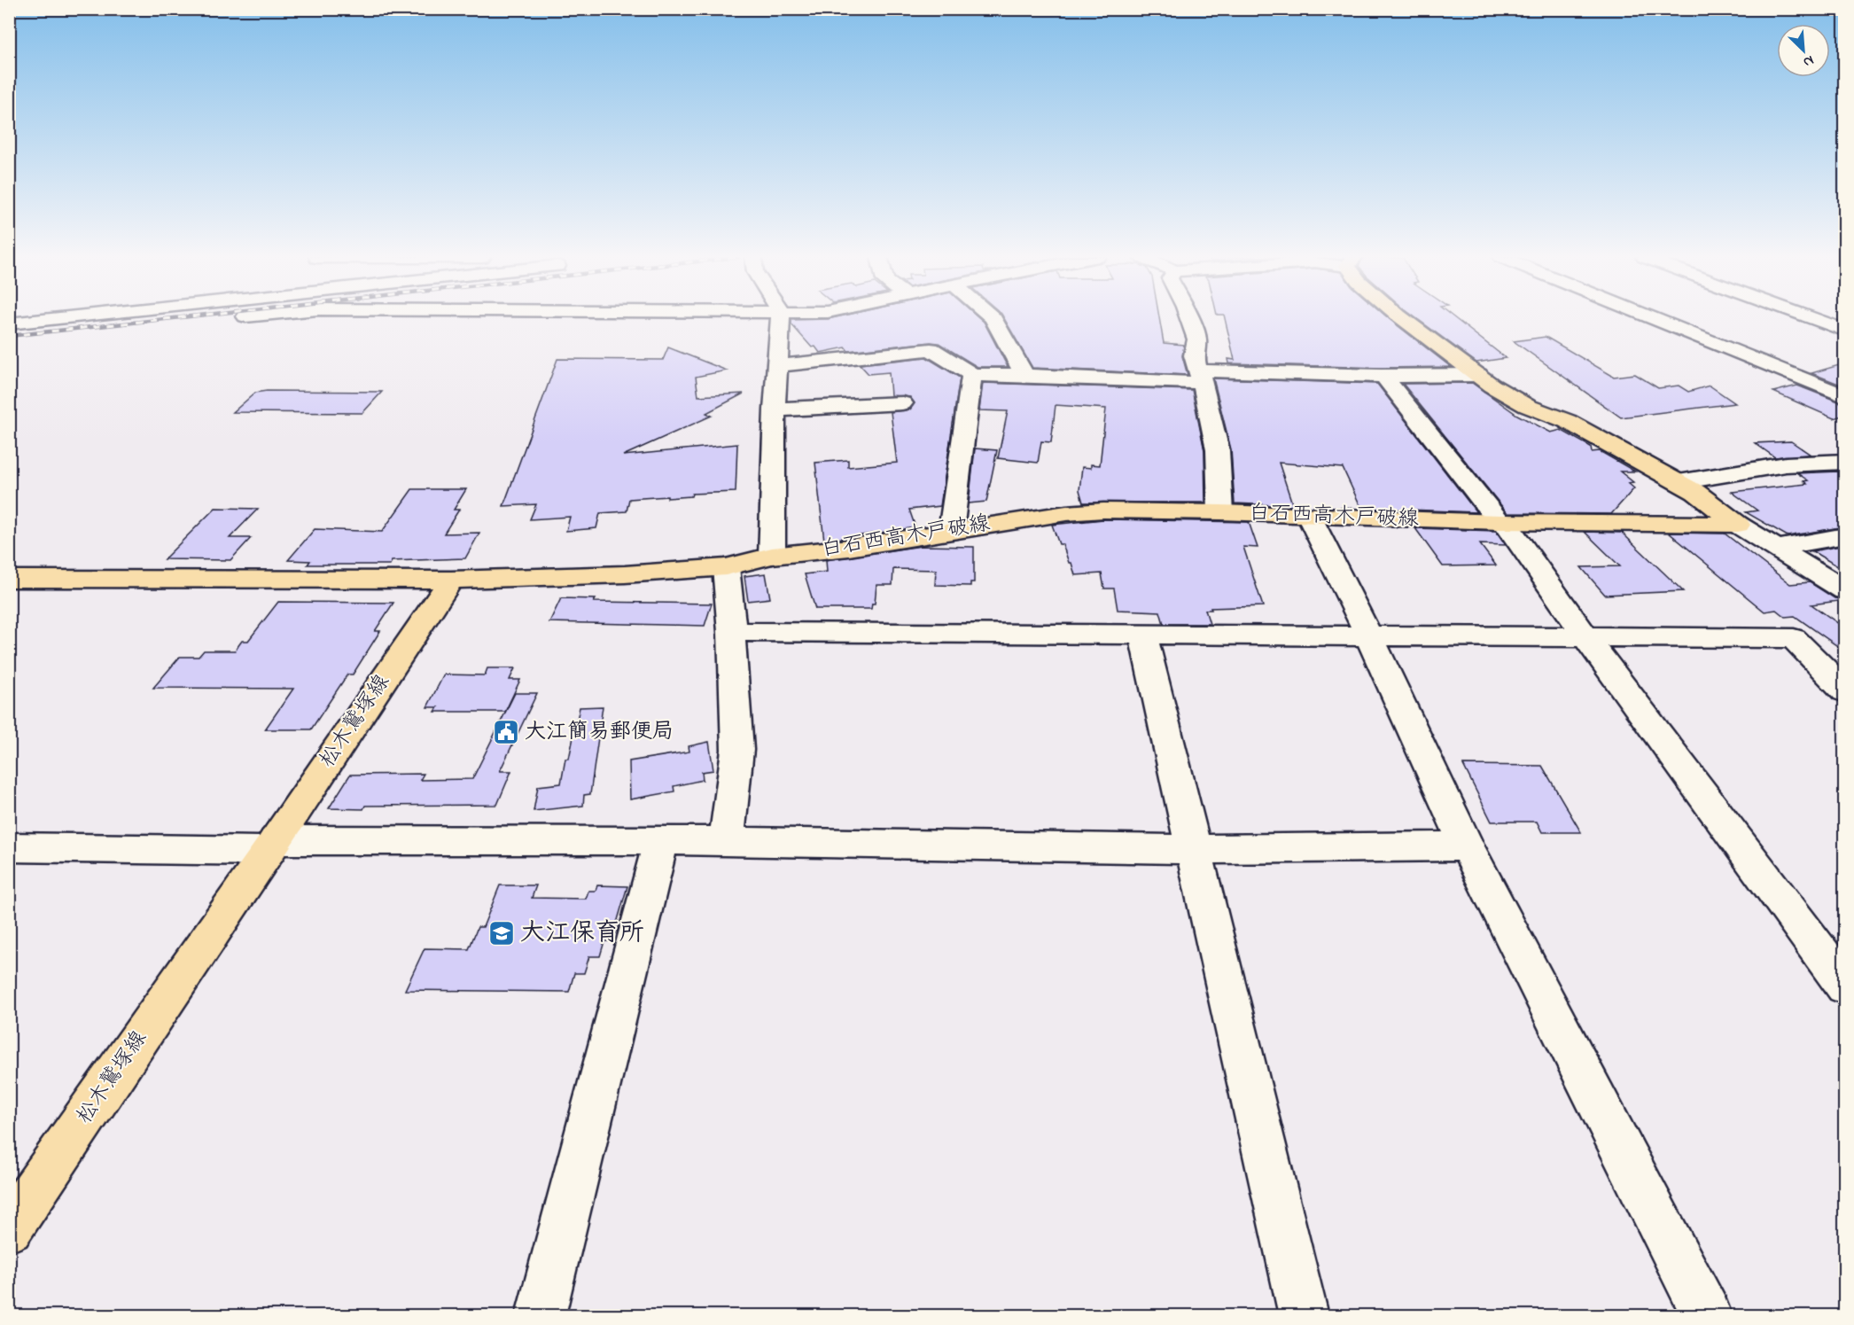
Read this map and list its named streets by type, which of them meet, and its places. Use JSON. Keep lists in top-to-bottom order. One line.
{"streets":{"main road":["白石西高木戸破線","松木鷲塚線"]},"crossings":[["白石西高木戸破線","松木鷲塚線"]],"places":{"public building":["大江簡易郵便局"],"school or university":["大江保育所"]},"north":"bottom right"}
